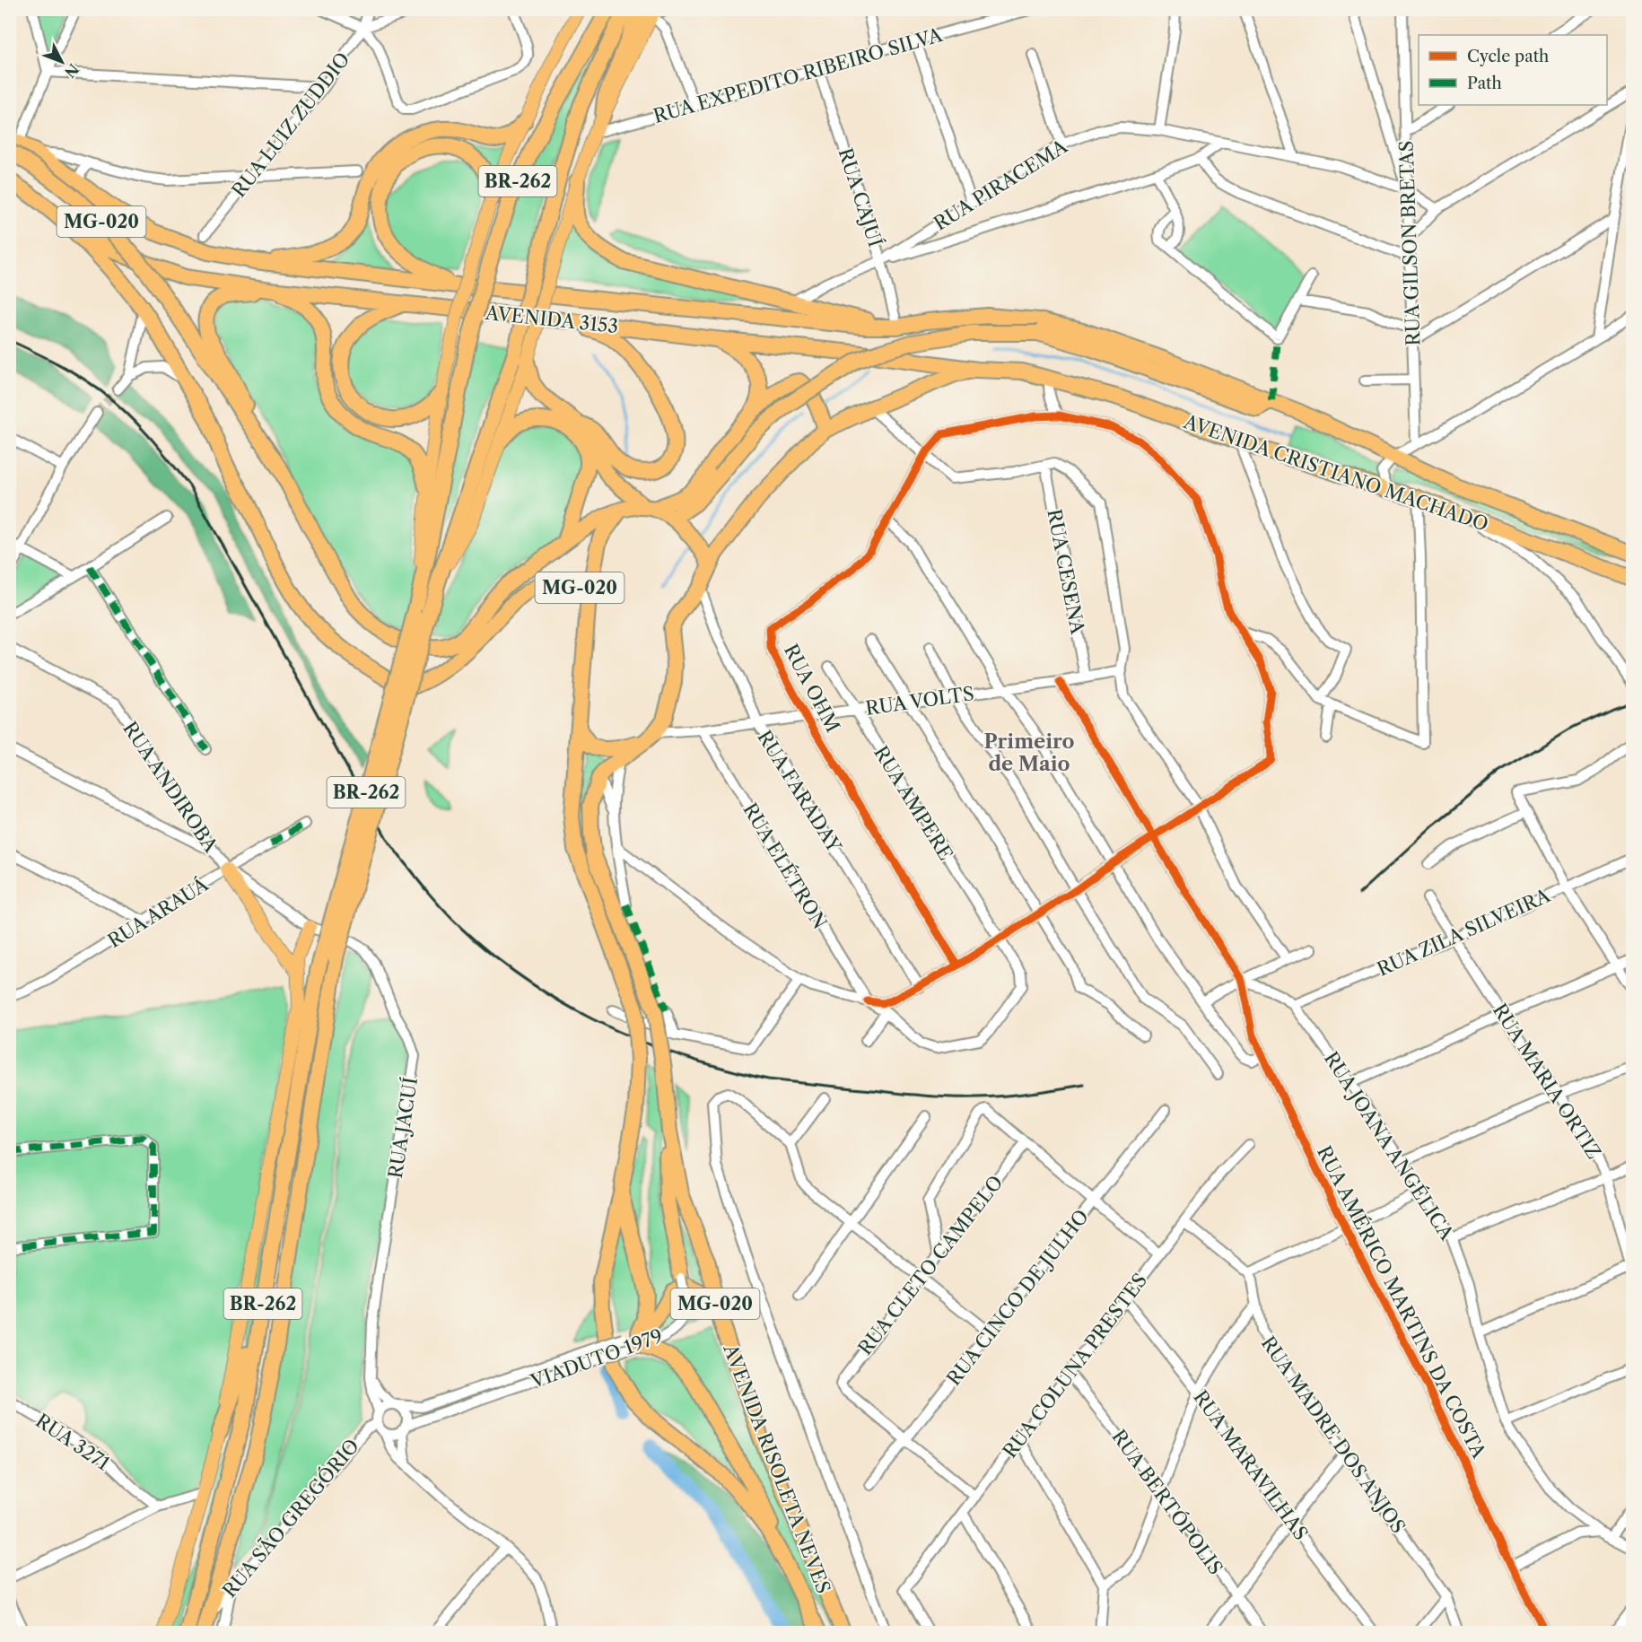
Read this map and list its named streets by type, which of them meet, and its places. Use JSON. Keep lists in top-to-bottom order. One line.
{"streets":{"highway":["BR-262","MG-020","AVENIDA 3153","AVENIDA CRISTIANO MACHADO","AVENIDA RISOLETA NEVES"],"street":["RUA EXPEDITO RIBEIRO SILVA","RUA LUIZ ZUDDIO","RUA PIRACEMA","RUA CAJUÍ","RUA GILSON BRETAS","RUA CESENA","RUA OHM","RUA VOLTS","RUA ANDIROBA","RUA FARADAY","RUA AMPERE","RUA ELÉTRON","RUA ARAUÁ","RUA ZILA SILVEIRA","RUA MARIA ORTIZ","RUA JACUÍ","RUA JOANA ANGÉLICA","RUA CLETO CAMPELO","RUA CINCO DE JULHO","RUA AMÉRICO MARTINS DA COSTA","VIADUTO 1979","RUA COLUNA PRESTES","RUA MADRE DOS ANJOS","RUA 3271","RUA MARAVILHAS","RUA BERTÓPOLIS","RUA SÃO GREGÓRIO"]},"crossings":[["RUA EXPEDITO RIBEIRO SILVA","BR-262"],["RUA EXPEDITO RIBEIRO SILVA","RUA CAJUÍ"],["BR-262","RUA SÃO GREGÓRIO"],["RUA PIRACEMA","RUA CAJUÍ"],["RUA PIRACEMA","RUA GILSON BRETAS"],["RUA CAJUÍ","AVENIDA 3153"],["RUA CAJUÍ","AVENIDA CRISTIANO MACHADO"],["MG-020","AVENIDA 3153"],["MG-020","AVENIDA RISOLETA NEVES"],["AVENIDA 3153","AVENIDA CRISTIANO MACHADO"],["RUA CESENA","RUA VOLTS"],["RUA OHM","RUA VOLTS"],["RUA VOLTS","RUA FARADAY"],["RUA VOLTS","RUA AMPERE"],["RUA VOLTS","RUA ELÉTRON"],["RUA ANDIROBA","RUA ARAUÁ"],["RUA ANDIROBA","RUA JACUÍ"],["RUA ARAUÁ","RUA JACUÍ"],["RUA ZILA SILVEIRA","RUA MARIA ORTIZ"],["RUA ZILA SILVEIRA","RUA JOANA ANGÉLICA"],["RUA JACUÍ","VIADUTO 1979"],["RUA JACUÍ","RUA SÃO GREGÓRIO"],["RUA JOANA ANGÉLICA","RUA AMÉRICO MARTINS DA COSTA"],["RUA CLETO CAMPELO","RUA CINCO DE JULHO"],["VIADUTO 1979","RUA SÃO GREGÓRIO"],["RUA COLUNA PRESTES","RUA MARAVILHAS"],["RUA COLUNA PRESTES","RUA BERTÓPOLIS"]],"districts":["Primeiro de Maio"],"legend":["Cycle path","Path"],"north":"bottom right"}
